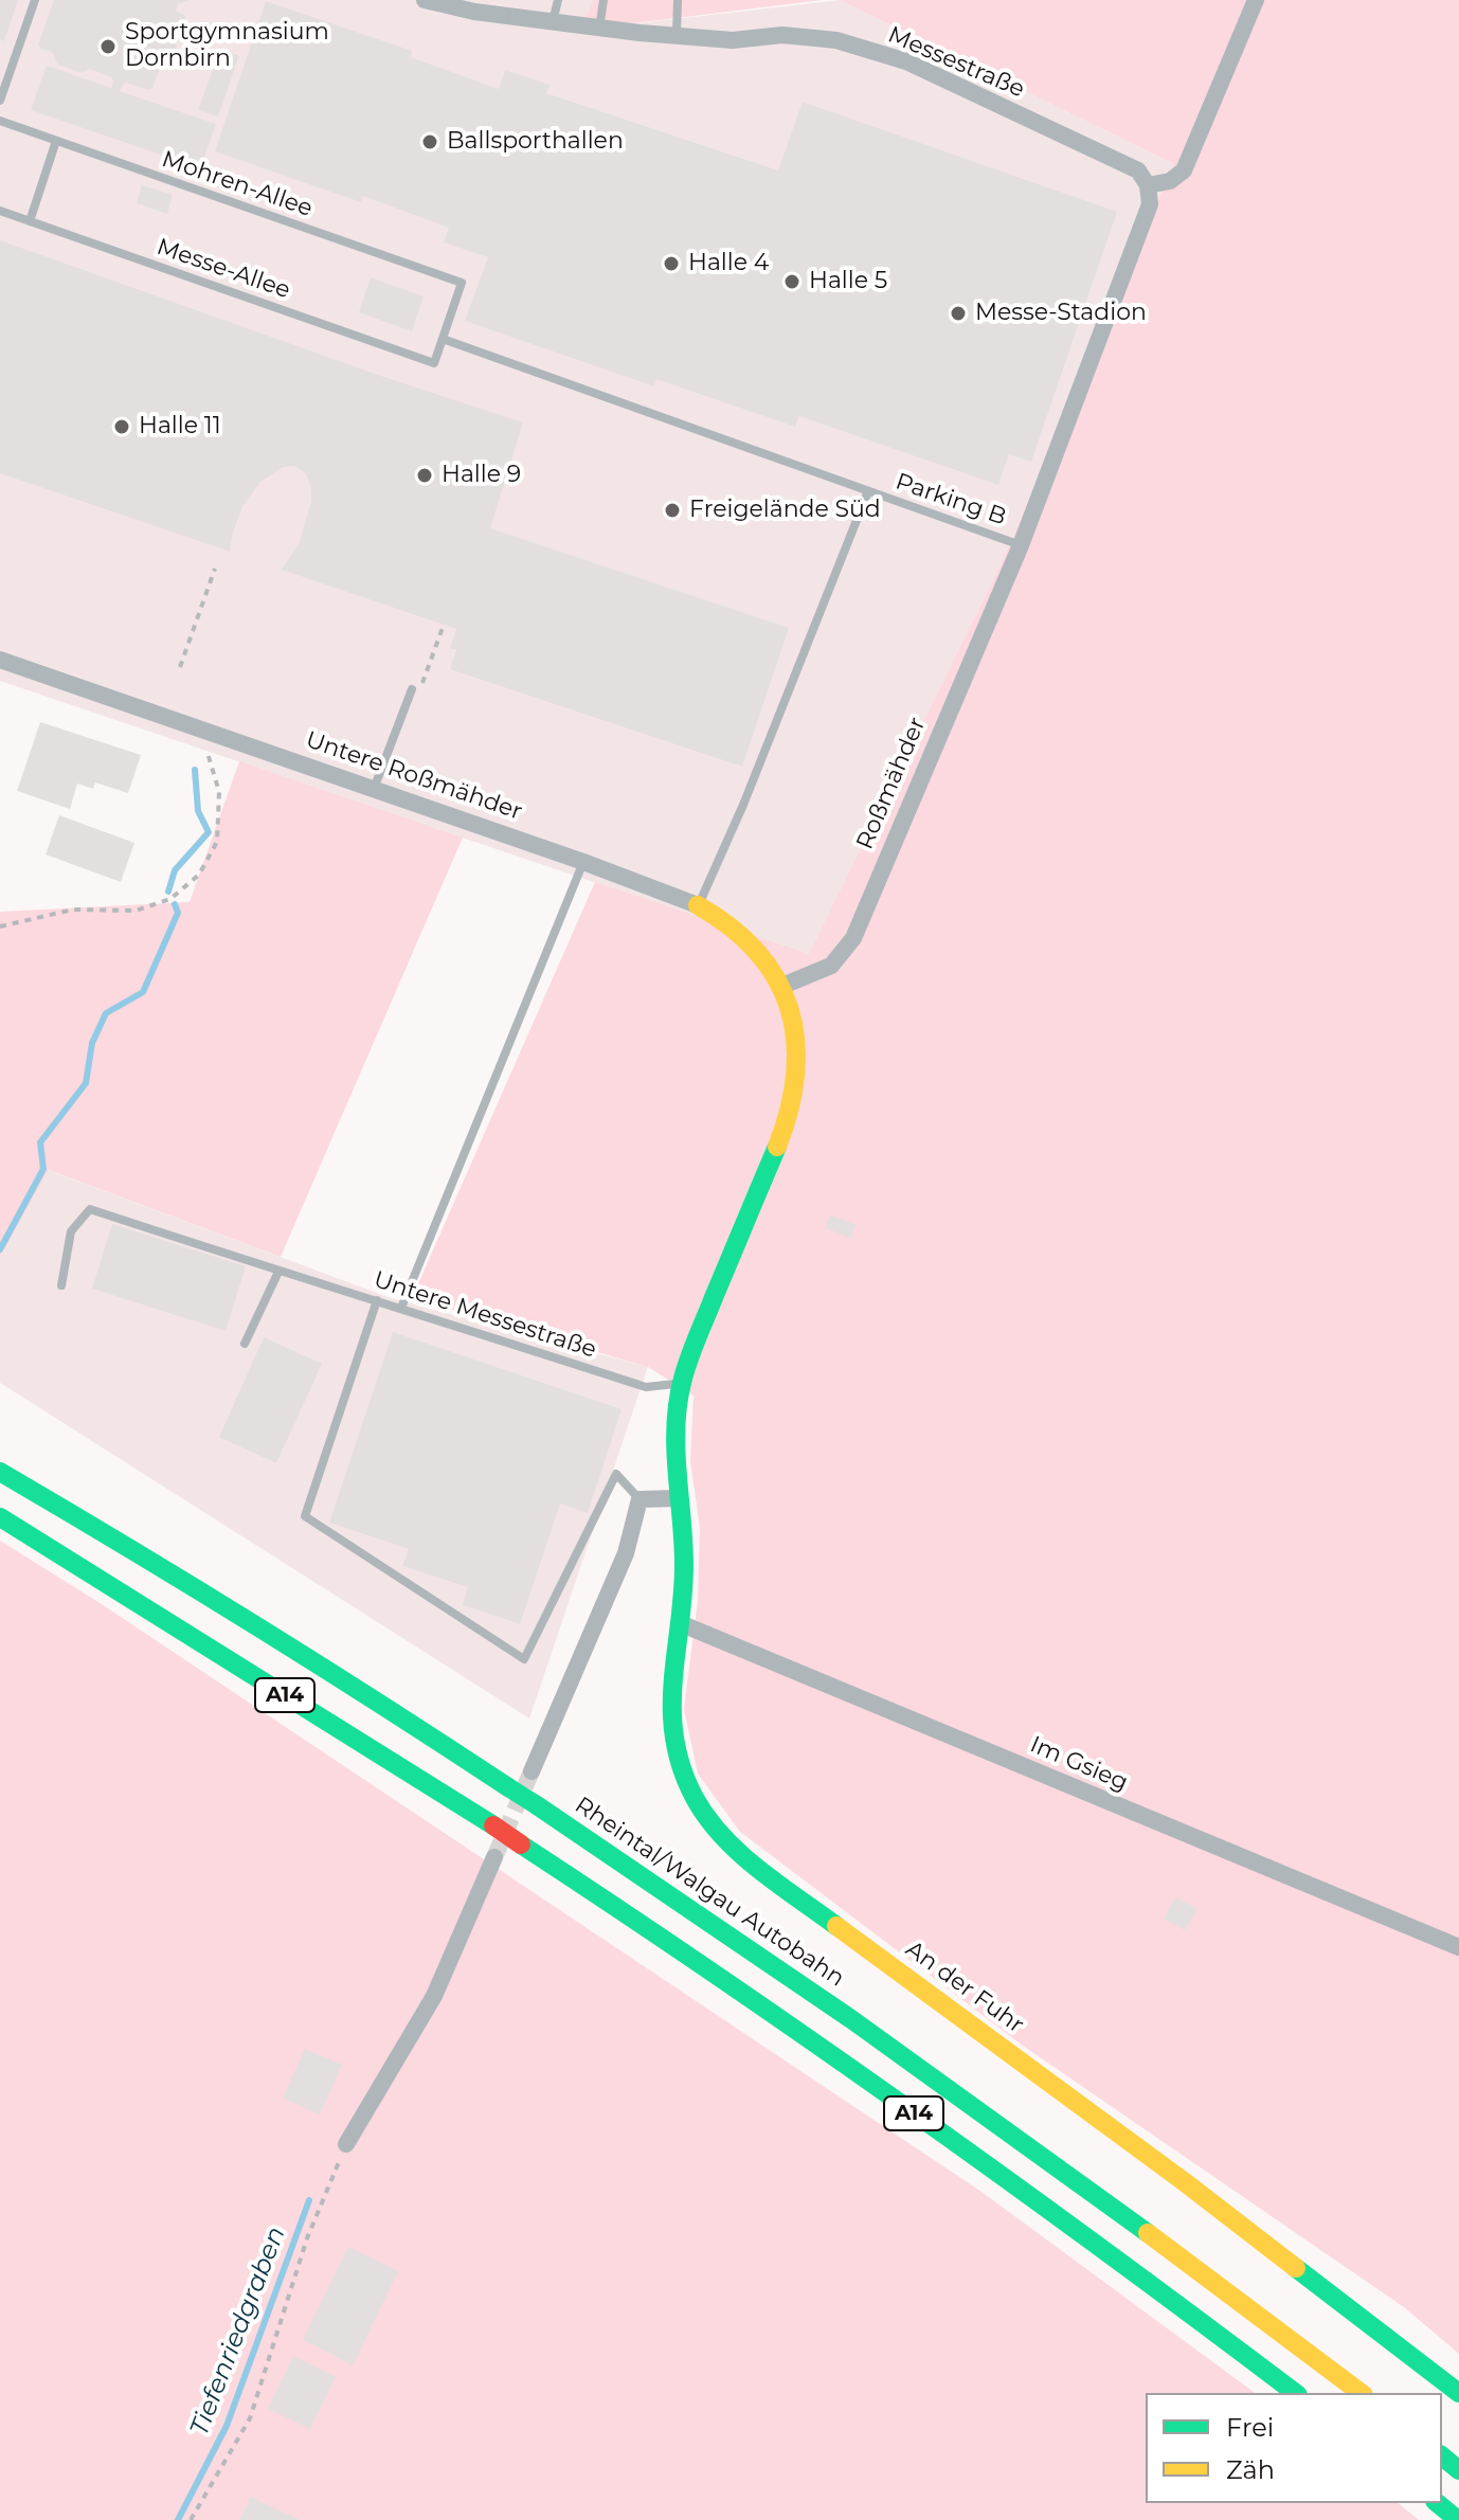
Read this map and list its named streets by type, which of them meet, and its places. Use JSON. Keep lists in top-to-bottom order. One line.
{"streets":{"main road":["Untere Roßmähder","A14","Rheintal/Walgau Autobahn","An der Fuhr"],"street":["Messestraße","Roßmähder","Im Gsieg"],"lane":["Mohren-Allee","Messe-Allee","Parking B","Untere Messestraße"]},"crossings":[["Messestraße","Roßmähder"],["Mohren-Allee","Messe-Allee"],["Mohren-Allee","Parking B"],["Messe-Allee","Parking B"],["Parking B","Roßmähder"],["Untere Roßmähder","Roßmähder"],["Im Gsieg","An der Fuhr"]],"water":["Tiefenriedgraben"],"places":["Sportgymnasium Dornbirn","Ballsporthallen","Halle 4","Halle 5","Messe-Stadion","Halle 11","Halle 9","Freigelände Süd"],"legend":["Frei","Zäh"]}
